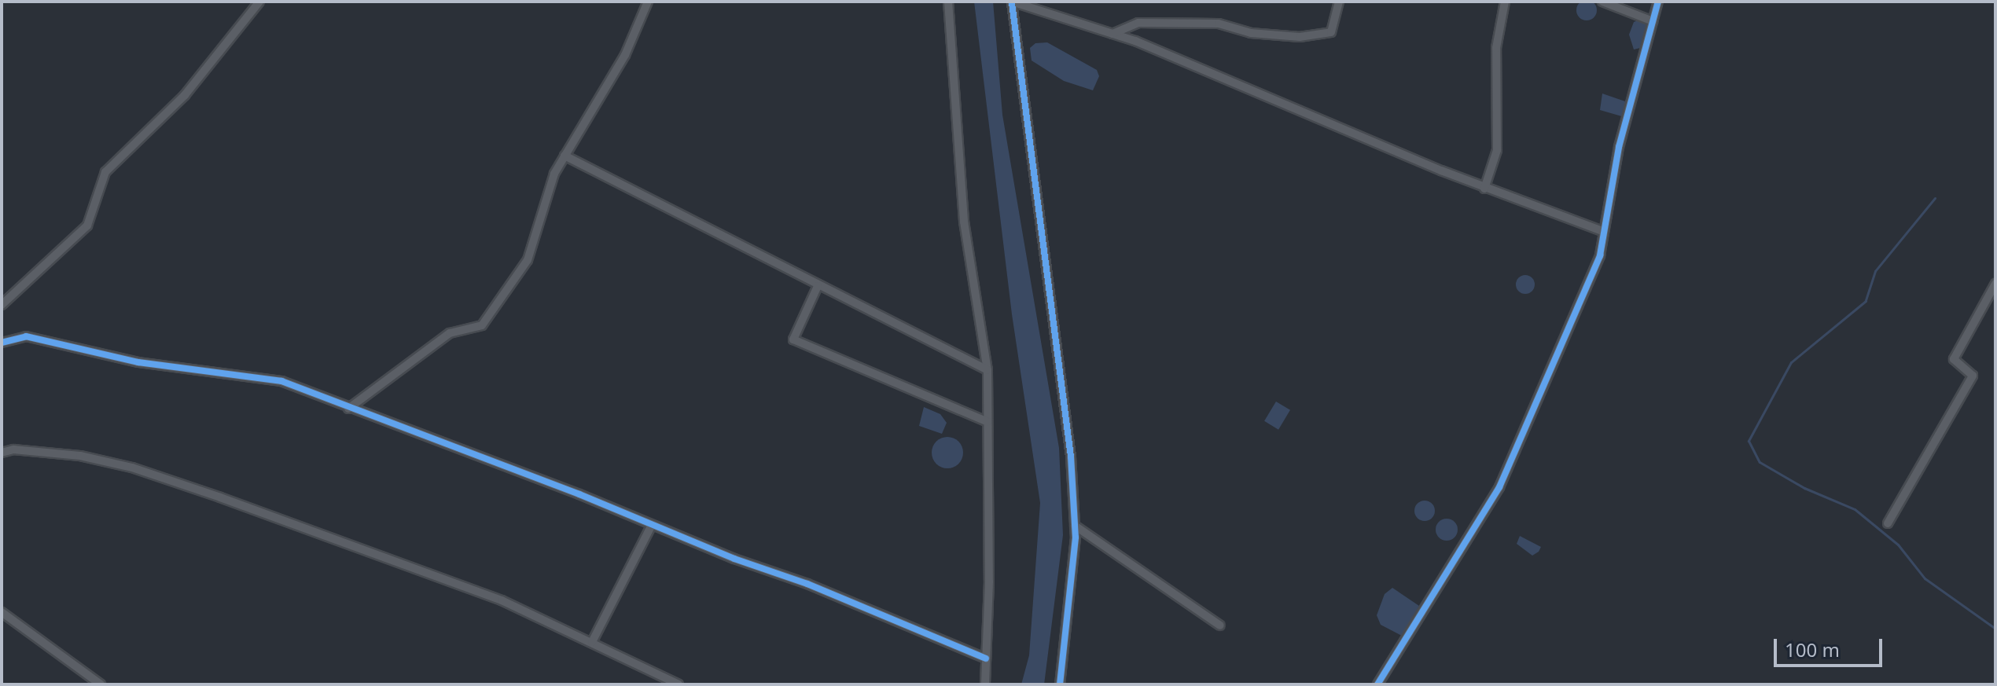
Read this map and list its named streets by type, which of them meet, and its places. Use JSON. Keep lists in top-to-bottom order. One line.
{"scale_bar":"100 m"}
